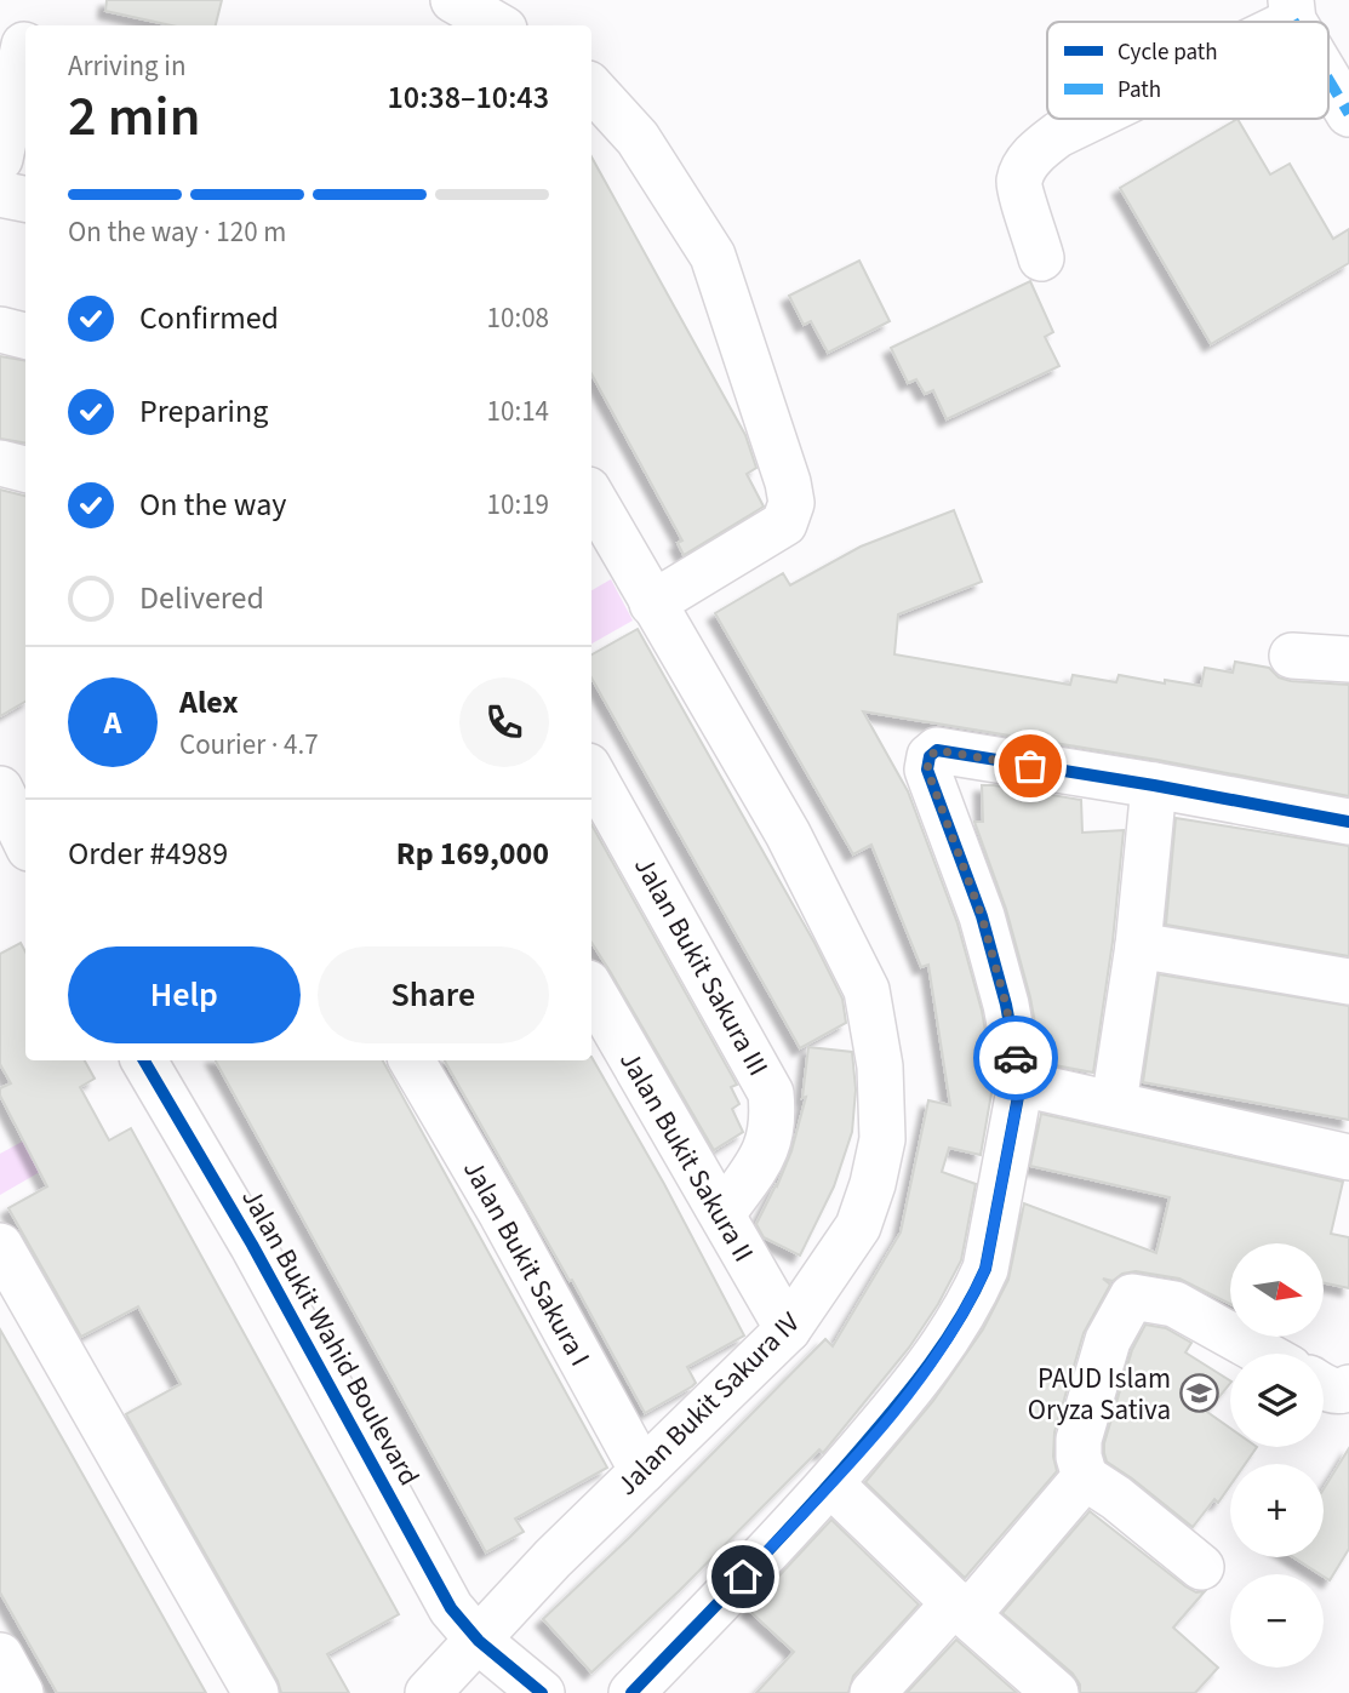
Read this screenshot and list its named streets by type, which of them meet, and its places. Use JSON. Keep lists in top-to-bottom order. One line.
{"streets":{"street":["Jalan Bukit Sakura III","Jalan Bukit Sakura II","Jalan Bukit Sakura I","Jalan Bukit Wahid Boulevard","Jalan Bukit Sakura IV"]},"crossings":[["Jalan Bukit Sakura III","Jalan Bukit Sakura II"],["Jalan Bukit Sakura II","Jalan Bukit Sakura IV"],["Jalan Bukit Sakura I","Jalan Bukit Sakura IV"],["Jalan Bukit Wahid Boulevard","Jalan Bukit Sakura IV"]],"places":{"school or university":["PAUD Islam Oryza Sativa"]},"legend":["Cycle path","Path"],"north":"right","page":{"heading":["2 min","Arriving in","10:38–10:43"],"panel":["Alex","Courier · 4.7","Order #4989","Rp 169,000"],"bar":"On the way · 120 m","list":[["Confirmed","10:08"],["Preparing","10:14"],["On the way","10:19"],"Delivered"],"round":"A","buttons":["Help","Share"],"map_buttons":["+","−"]}}
